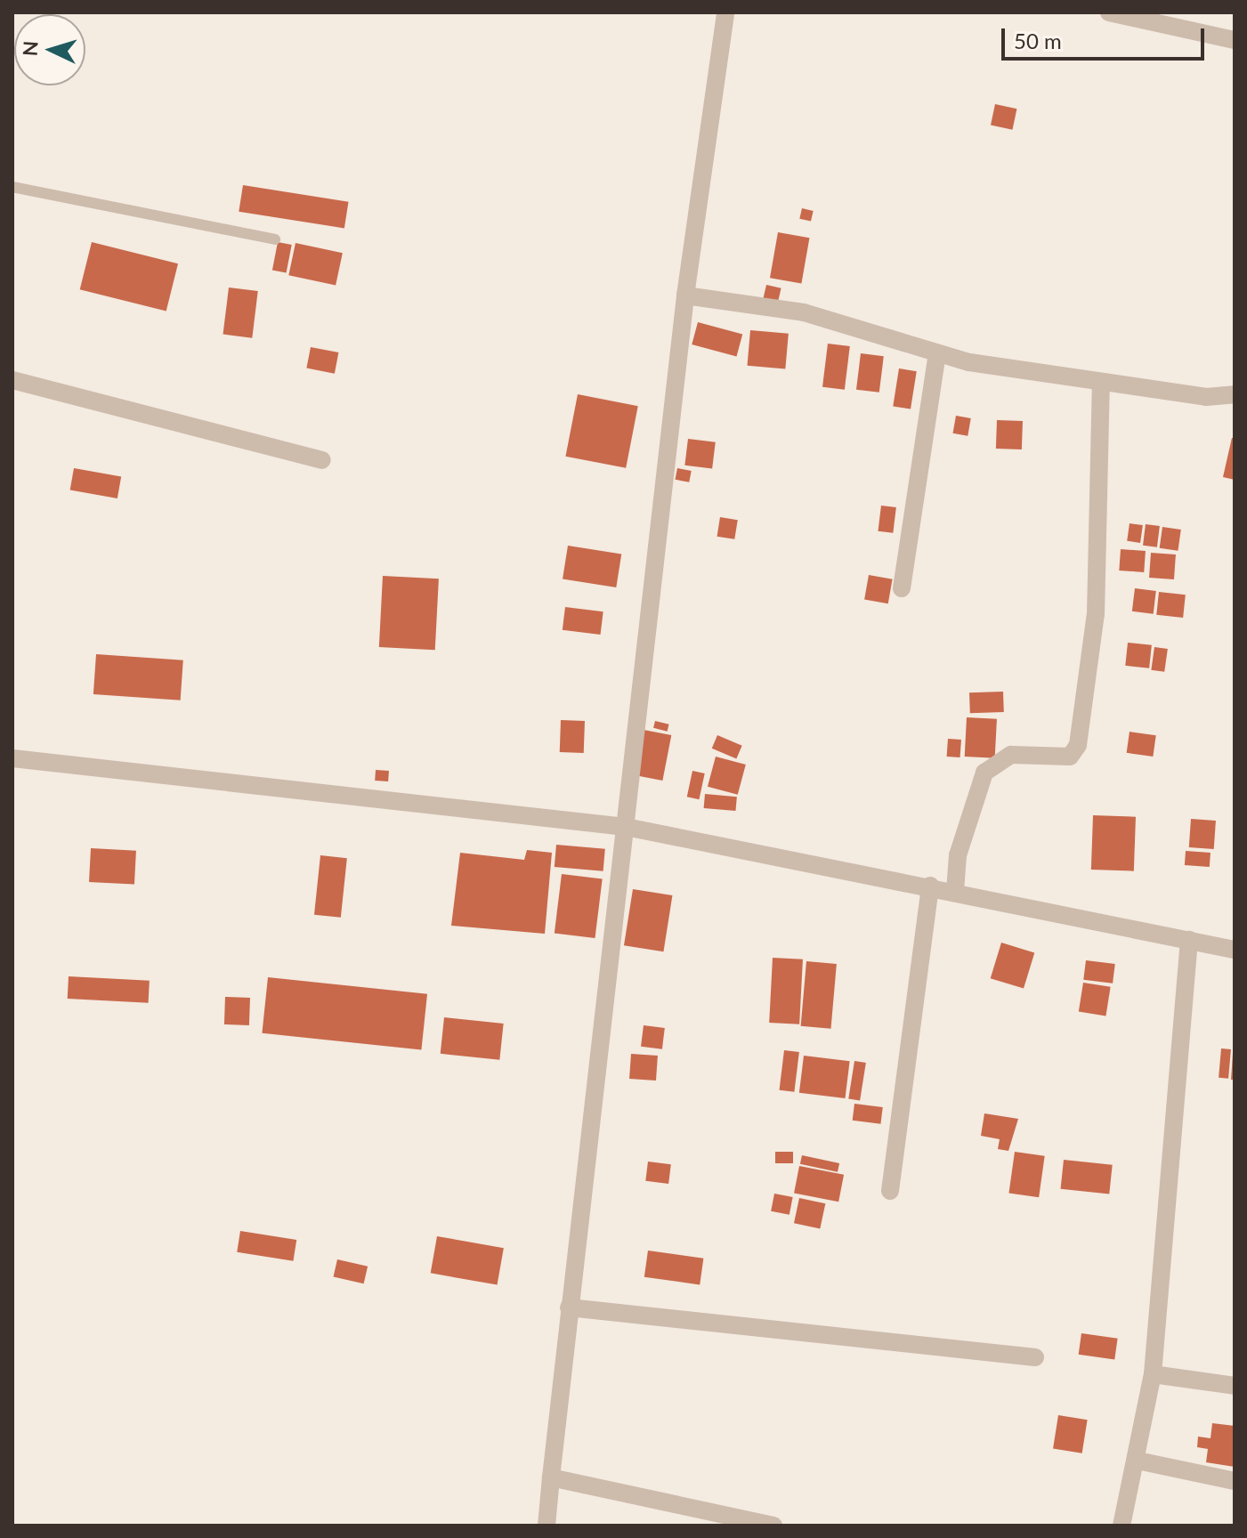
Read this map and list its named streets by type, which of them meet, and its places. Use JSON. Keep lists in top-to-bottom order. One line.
{"scale_bar":"50 m","north":"left"}
